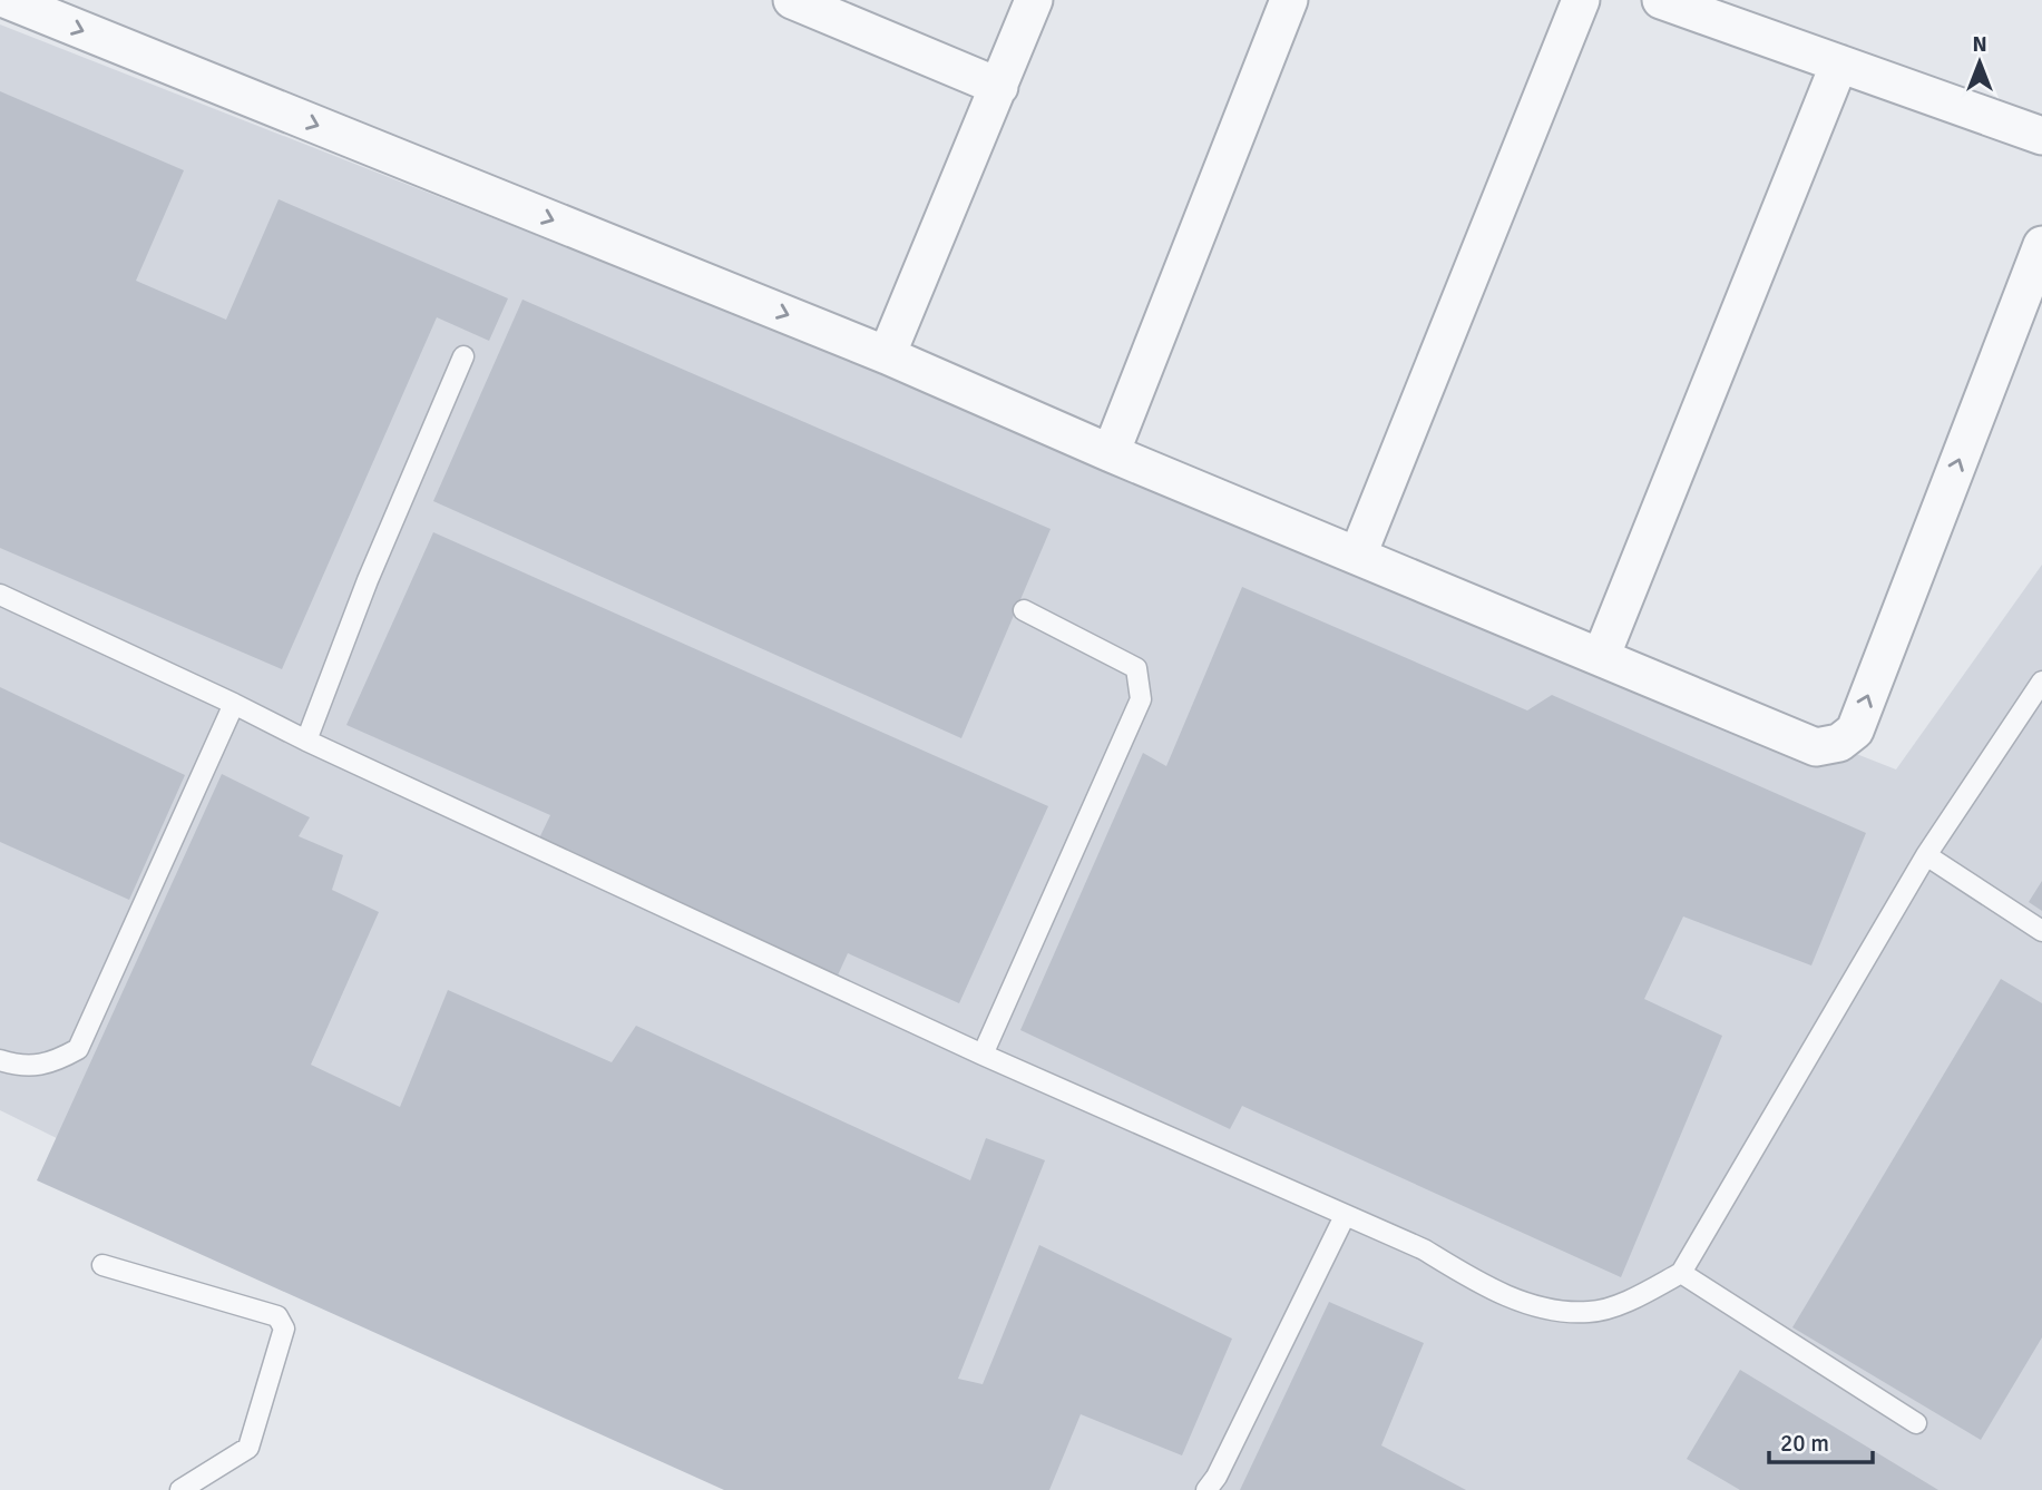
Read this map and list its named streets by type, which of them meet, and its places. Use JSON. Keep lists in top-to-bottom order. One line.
{"scale_bar":"20 m","north":"top"}
